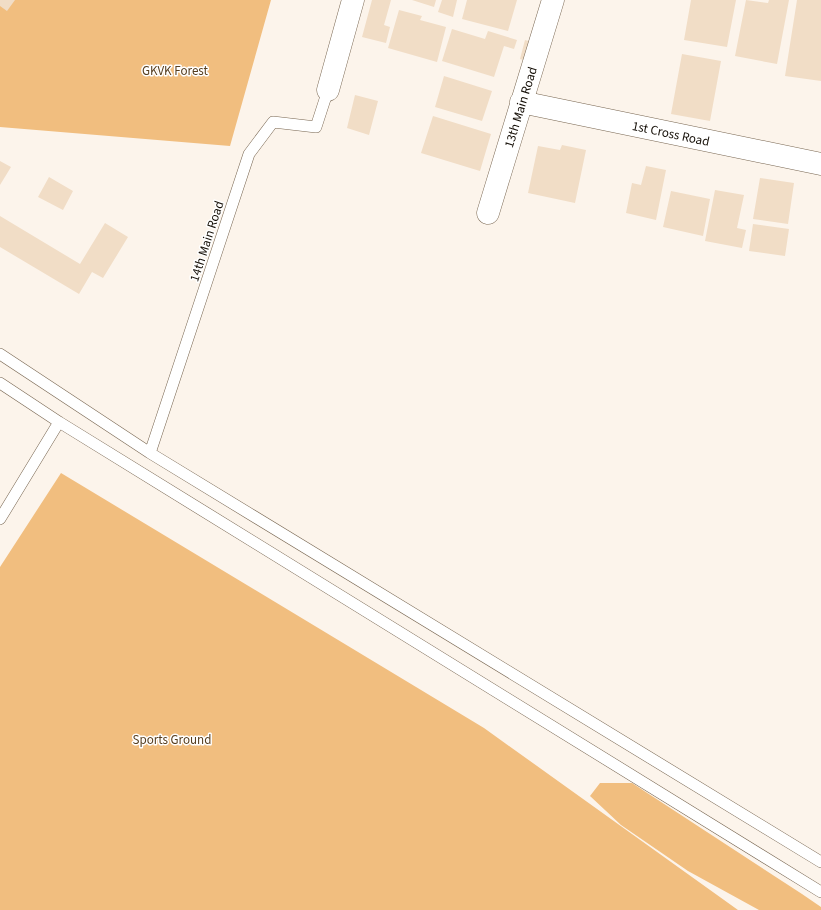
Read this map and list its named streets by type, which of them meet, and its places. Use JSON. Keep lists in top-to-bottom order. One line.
{"streets":{"street":["13th Main Road","1st Cross Road"],"lane":["14th Main Road"]},"crossings":[["13th Main Road","1st Cross Road"]],"parks":["GKVK Forest","Sports Ground"]}
